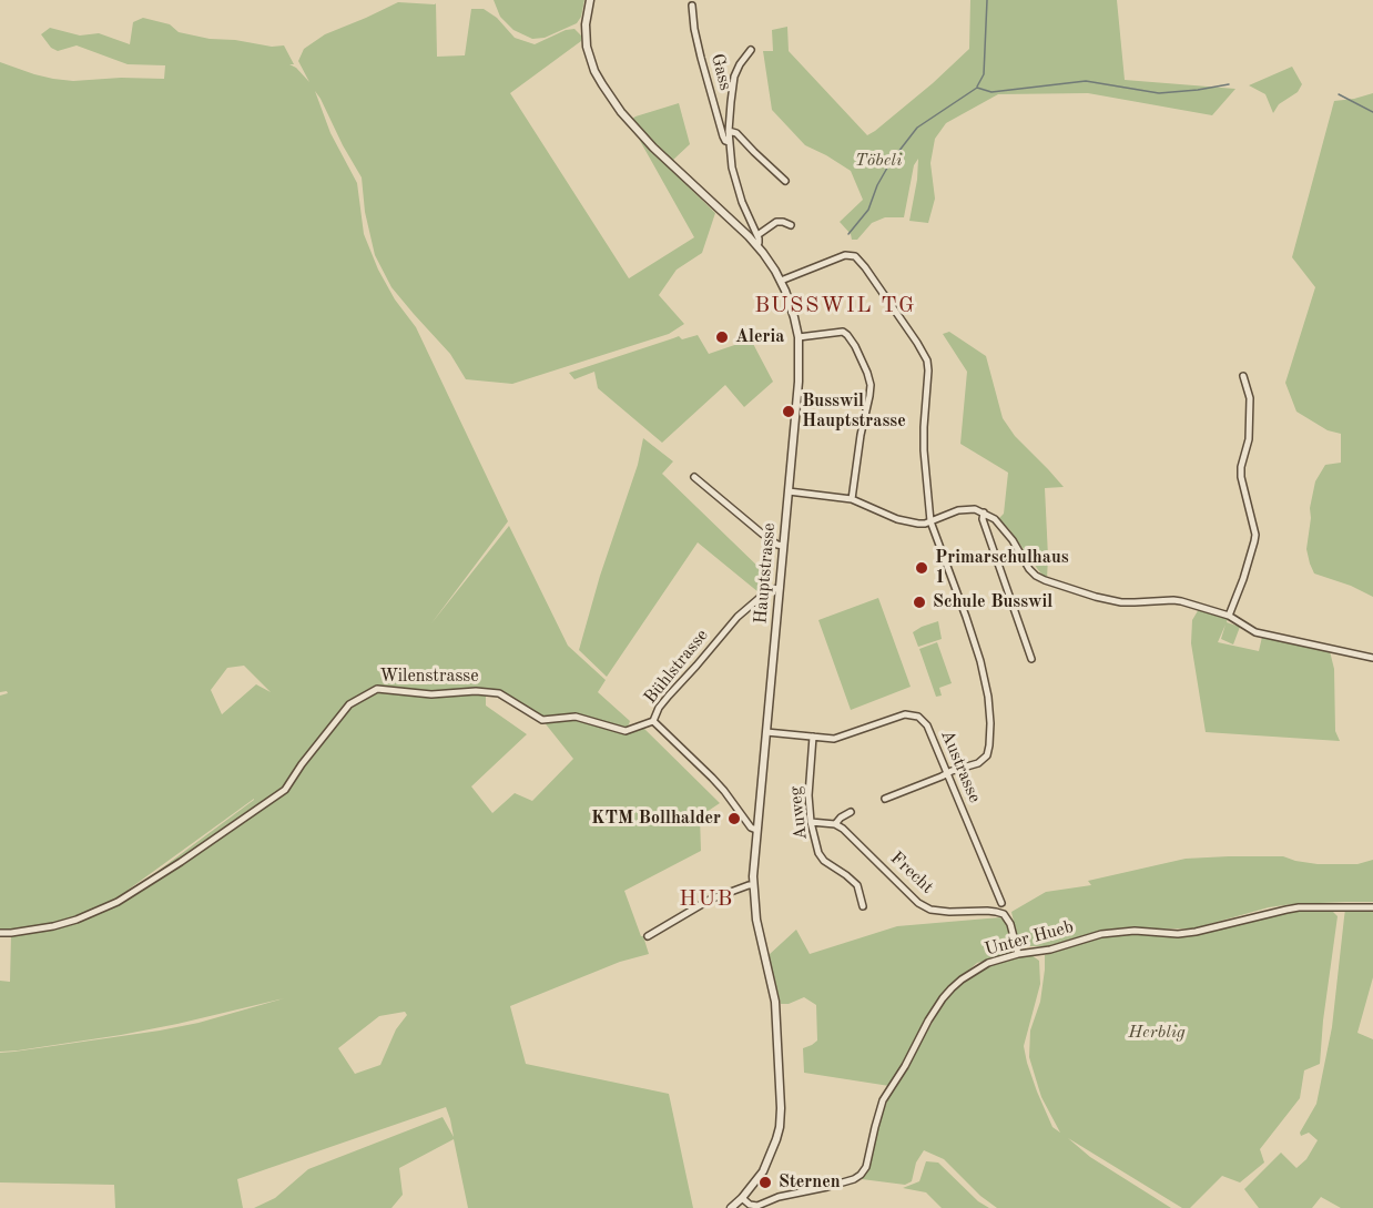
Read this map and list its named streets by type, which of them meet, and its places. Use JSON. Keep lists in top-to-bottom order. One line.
{"streets":{"street":["Gass","Hauptstrasse","Bühlstrasse","Wilenstrasse","Austrasse","Auweg","Frecht","Unter Hueb"]},"crossings":[["Hauptstrasse","Bühlstrasse"],["Hauptstrasse","Austrasse"],["Hauptstrasse","Unter Hueb"],["Bühlstrasse","Wilenstrasse"],["Austrasse","Auweg"],["Frecht","Unter Hueb"]],"districts":["BUSSWIL TG","HUB"],"parks":["Töbeli","Herblig"],"places":["Aleria","Busswil Hauptstrasse","Primarschulhaus 1","Schule Busswil","KTM Bollhalder","Sternen"]}
